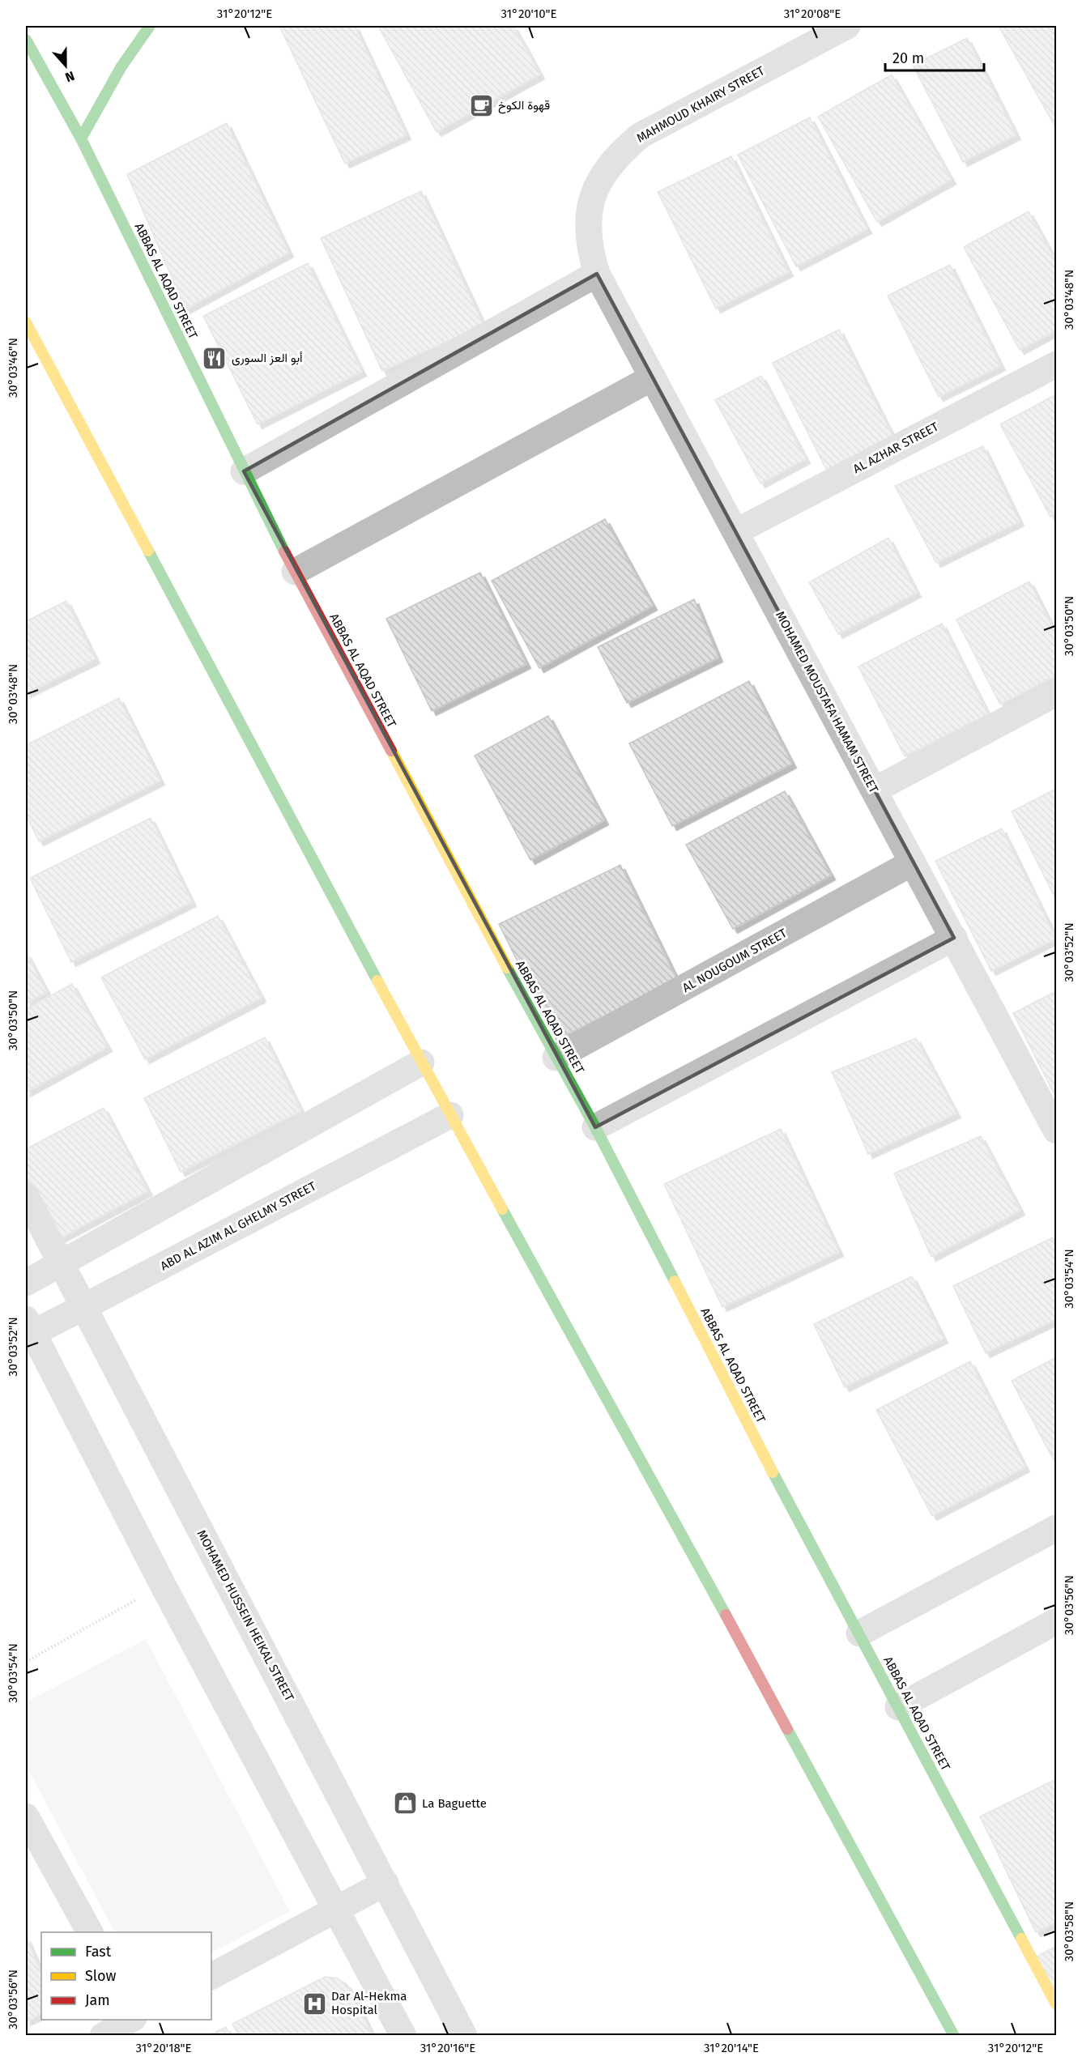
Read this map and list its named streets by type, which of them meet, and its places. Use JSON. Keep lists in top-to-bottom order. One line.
{"streets":{"main road":["ABBAS AL AQAD STREET"],"street":["MAHMOUD KHAIRY STREET","AL AZHAR STREET","MOHAMED MOUSTAFA HAMAM STREET","AL NOUGOUM STREET","ABD AL AZIM AL GHELMY STREET","MOHAMED HUSSEIN HEIKAL STREET"]},"crossings":[["MAHMOUD KHAIRY STREET","MOHAMED MOUSTAFA HAMAM STREET"],["ABBAS AL AQAD STREET","AL NOUGOUM STREET"],["AL AZHAR STREET","MOHAMED MOUSTAFA HAMAM STREET"],["MOHAMED MOUSTAFA HAMAM STREET","AL NOUGOUM STREET"],["ABD AL AZIM AL GHELMY STREET","MOHAMED HUSSEIN HEIKAL STREET"]],"places":{"cafe":["قهوة الكوخ"],"restaurant":["أبو العز السورى"],"shop":["La Baguette"],"hospital":["Dar Al-Hekma Hospital"]},"legend":["Fast","Slow","Jam"],"scale_bar":"20 m","north":"bottom","coordinates":["31°20'12\"E","31°20'10\"E","31°20'08\"E","30°03'48\"N","30°03'46\"N","30°03'50\"N","30°03'52\"N","30°03'54\"N","30°03'56\"N","30°03'58\"N","31°20'18\"E","31°20'16\"E","31°20'14\"E"]}
